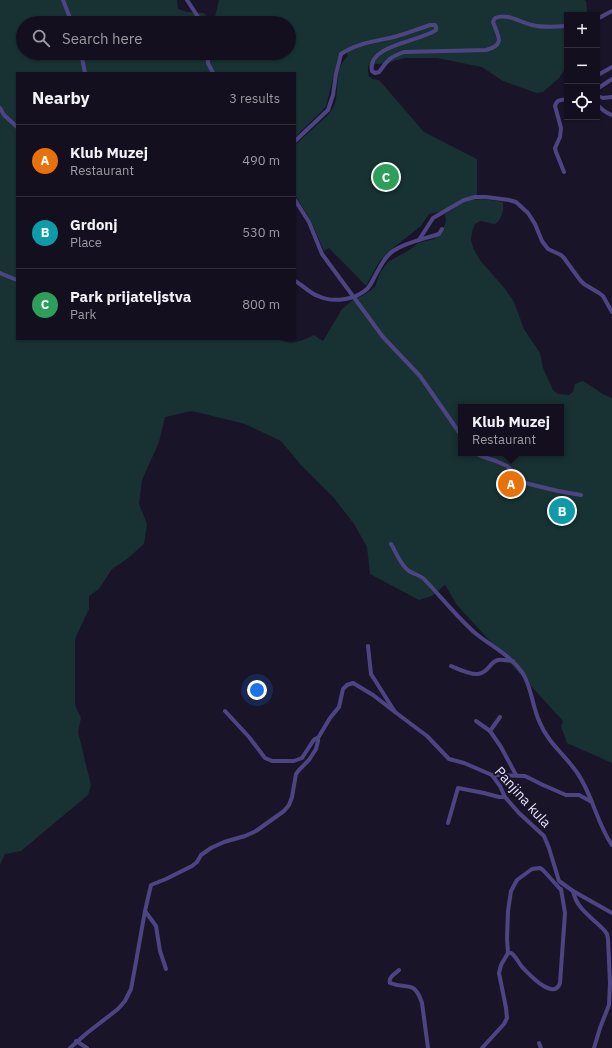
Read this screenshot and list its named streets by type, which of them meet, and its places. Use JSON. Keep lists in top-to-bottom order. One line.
{"streets":{"street":["Panjina kula"]},"page":{"map_buttons":["+","−"],"search":"Search here","heading":["Nearby","3 results"],"list":[{"mark":"A","name":"Klub Muzej","note":"Restaurant","value":"490 m"},{"mark":"B","name":"Grdonj","note":"Place","value":"530 m"},{"mark":"C","name":"Park prijateljstva","note":"Park","value":"800 m"}],"pins":["C","A","B"],"popup":["Klub Muzej","Restaurant"]}}
